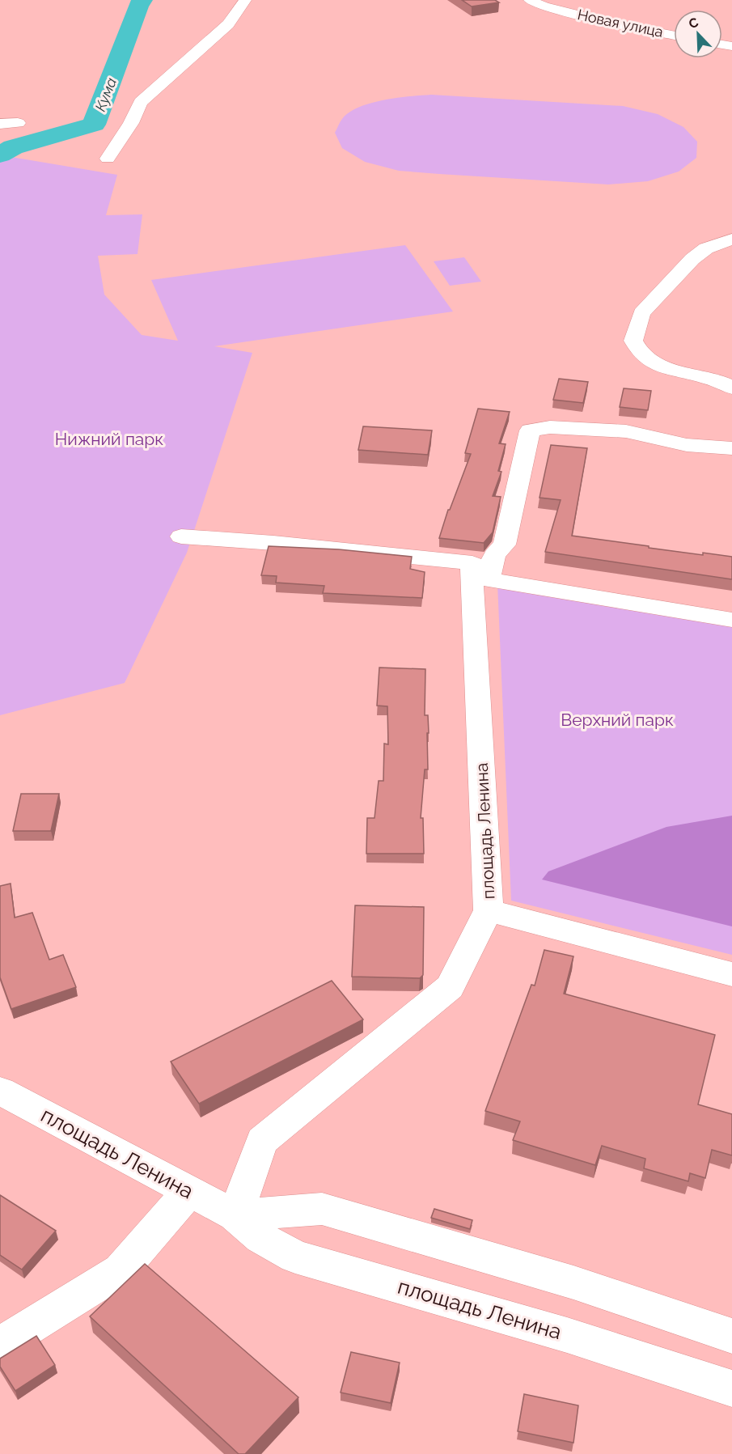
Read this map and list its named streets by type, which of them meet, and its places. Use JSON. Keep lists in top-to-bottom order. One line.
{"streets":{"street":["Новая улица","площадь Ленина"]},"water":["Кума"],"parks":["Нижний парк","Верхний парк"],"north":"top left"}
